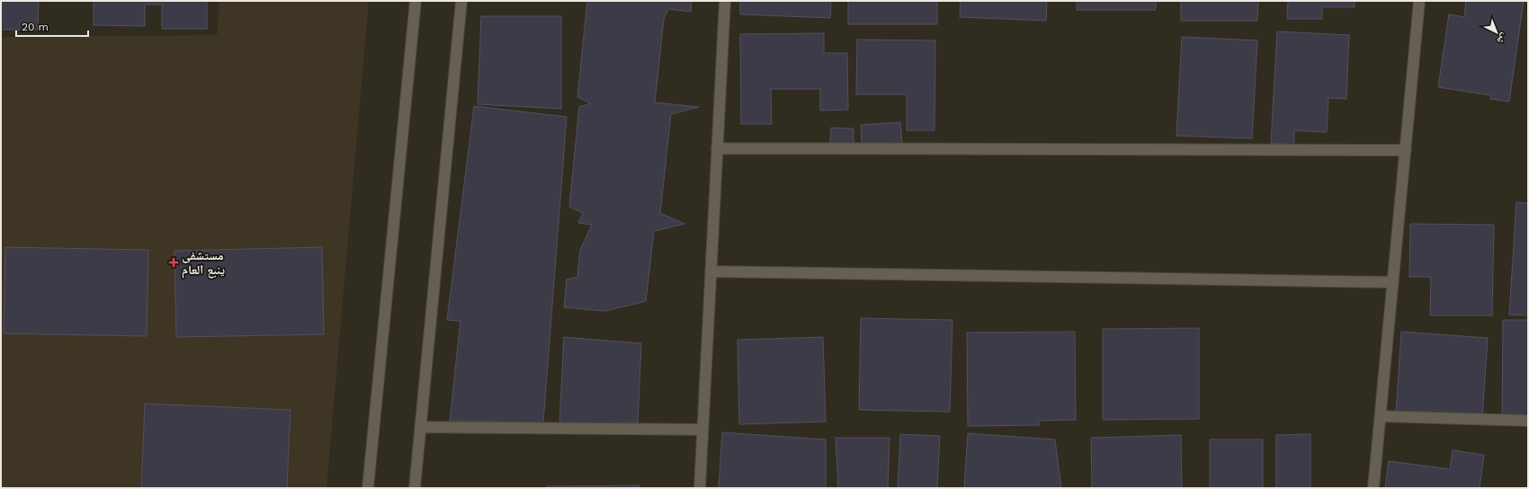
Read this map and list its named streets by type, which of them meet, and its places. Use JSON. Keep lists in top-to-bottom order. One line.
{"places":{"health":["مستشفى ينبع العام"]},"scale_bar":"20 m","north":"bottom right"}
